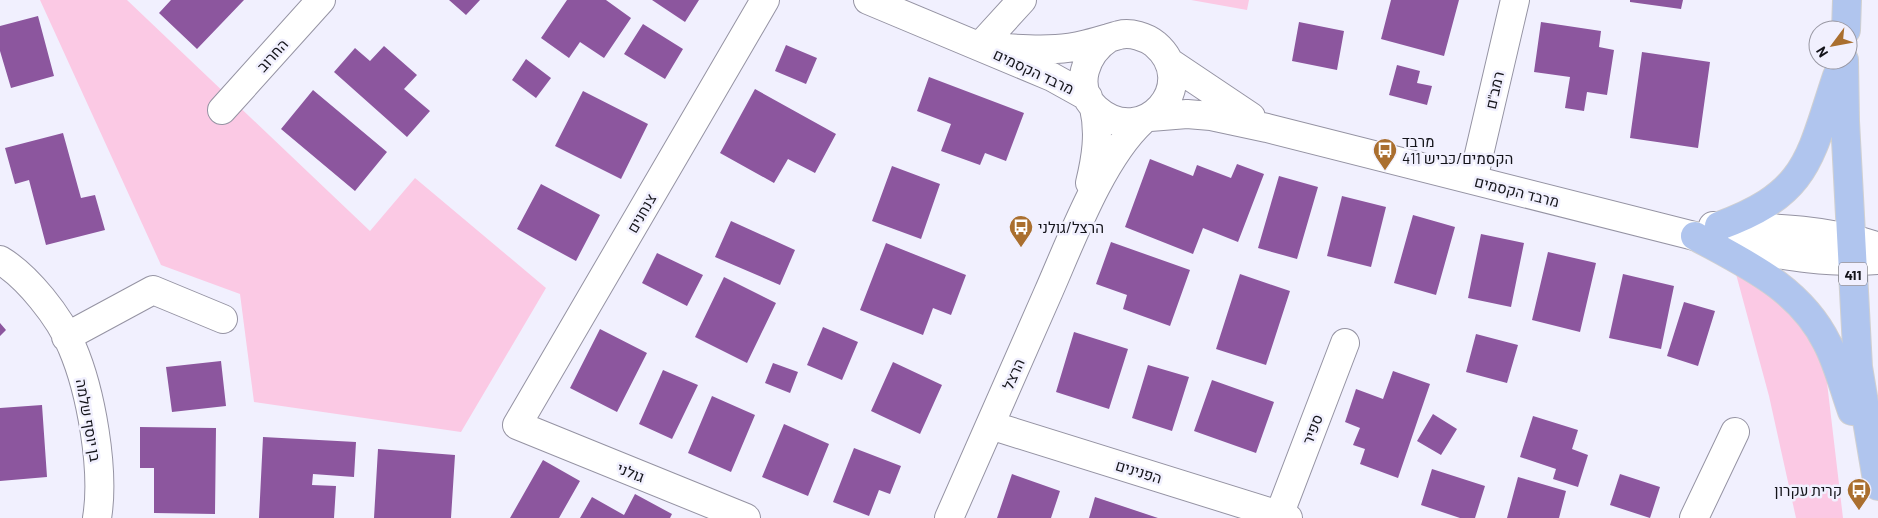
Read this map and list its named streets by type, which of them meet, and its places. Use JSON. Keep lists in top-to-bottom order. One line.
{"streets":{"main road":["411"],"street":["החרוב","מרבד הקסמים","רמב\"ם","צנחנים","הרצל","בן יוסף שלמה","ספיר","הפנינים","גולני"]},"crossings":[["מרבד הקסמים","רמב\"ם"],["מרבד הקסמים","411"],["מרבד הקסמים","הרצל"],["צנחנים","גולני"],["הרצל","הפנינים"],["ספיר","הפנינים"]],"places":{"bus stop":["מרבד הקסמים/כביש 411","הרצל/גולני","קרית עקרון"]},"north":"bottom left"}
